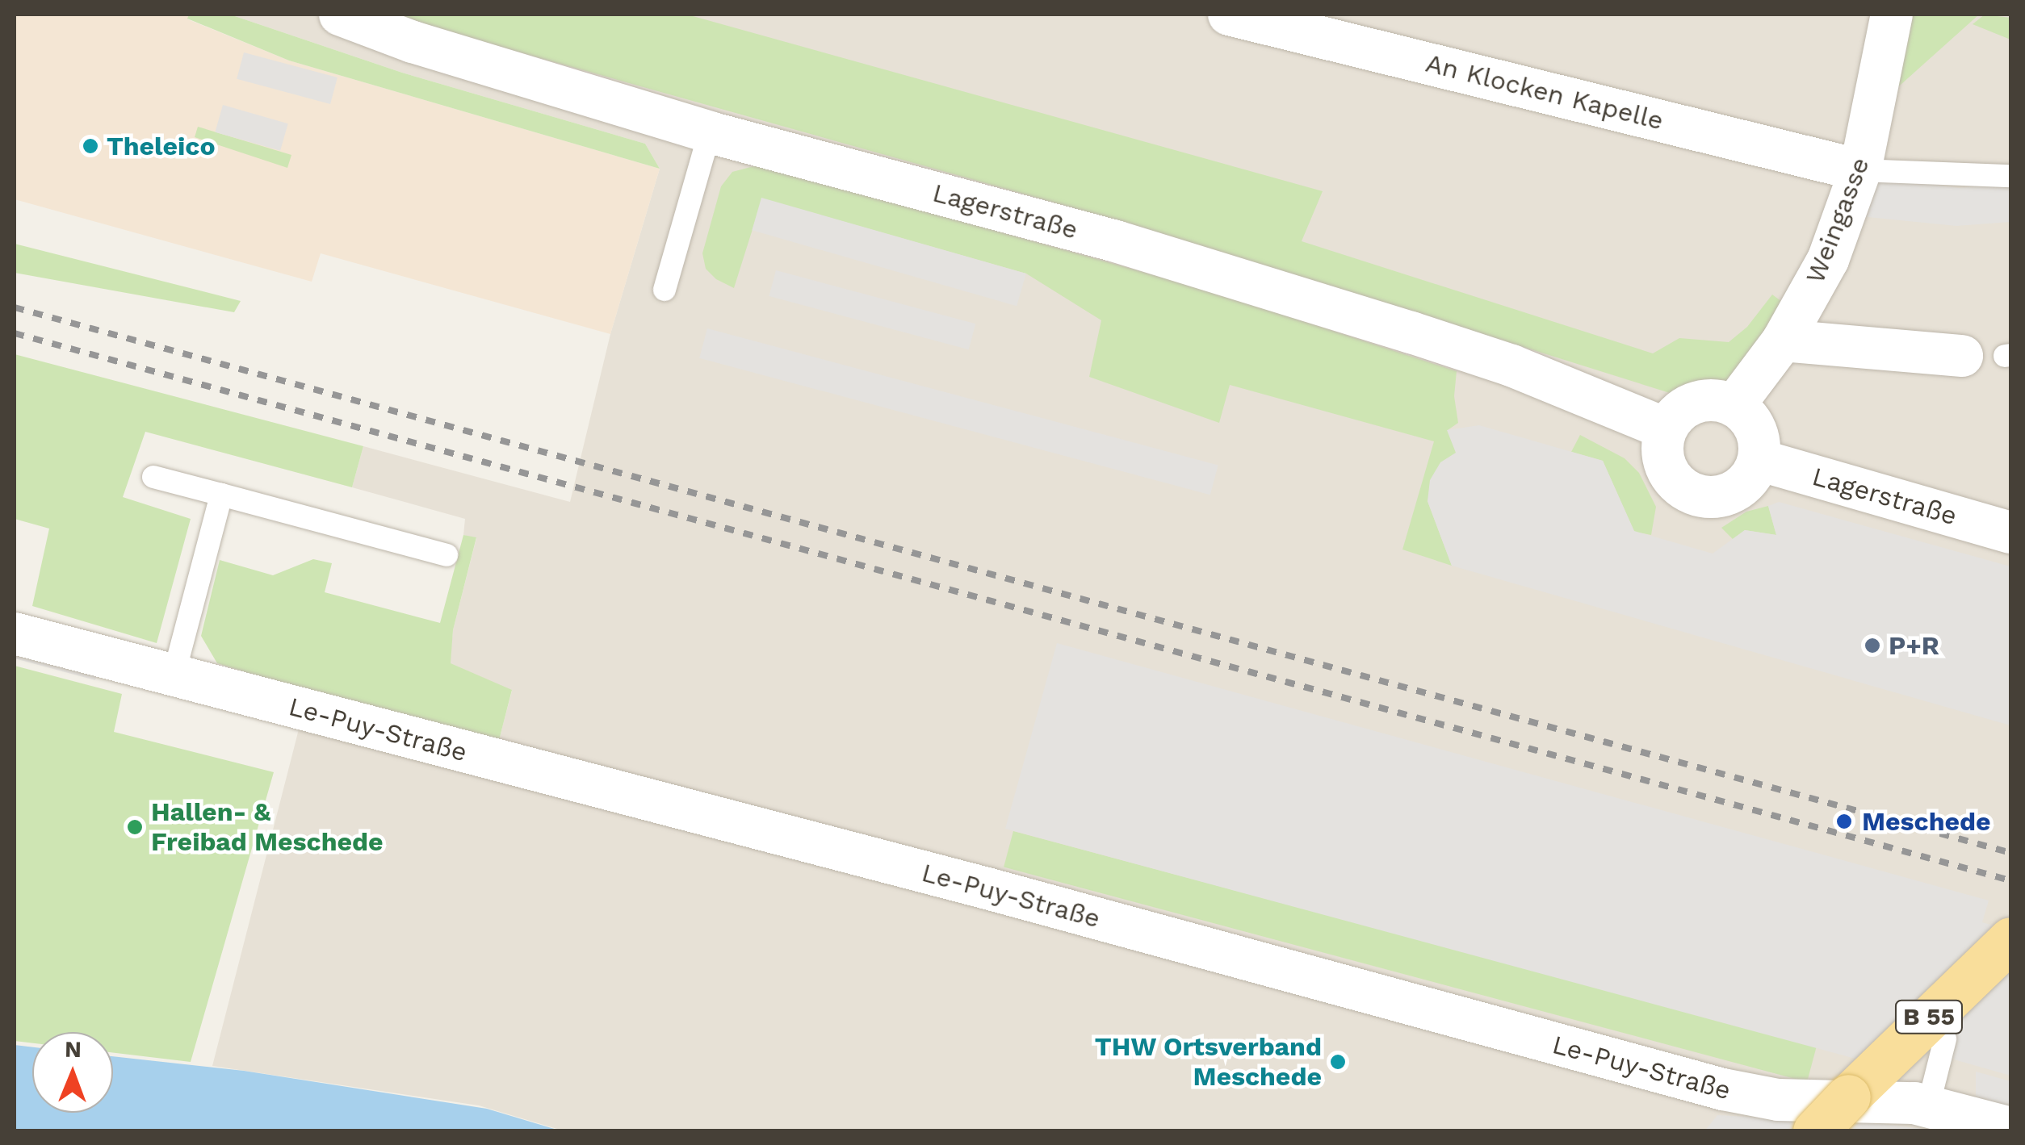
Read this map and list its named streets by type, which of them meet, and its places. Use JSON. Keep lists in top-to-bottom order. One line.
{"streets":{"main road":["B 55"],"street":["An Klocken Kapelle","Lagerstraße","Weingasse","Le-Puy-Straße"]},"crossings":[["An Klocken Kapelle","Weingasse"],["Lagerstraße","Weingasse"]],"places":["Theleico","P+R","Meschede","Hallen- & Freibad Meschede","THW Ortsverband Meschede"],"north":"top"}
